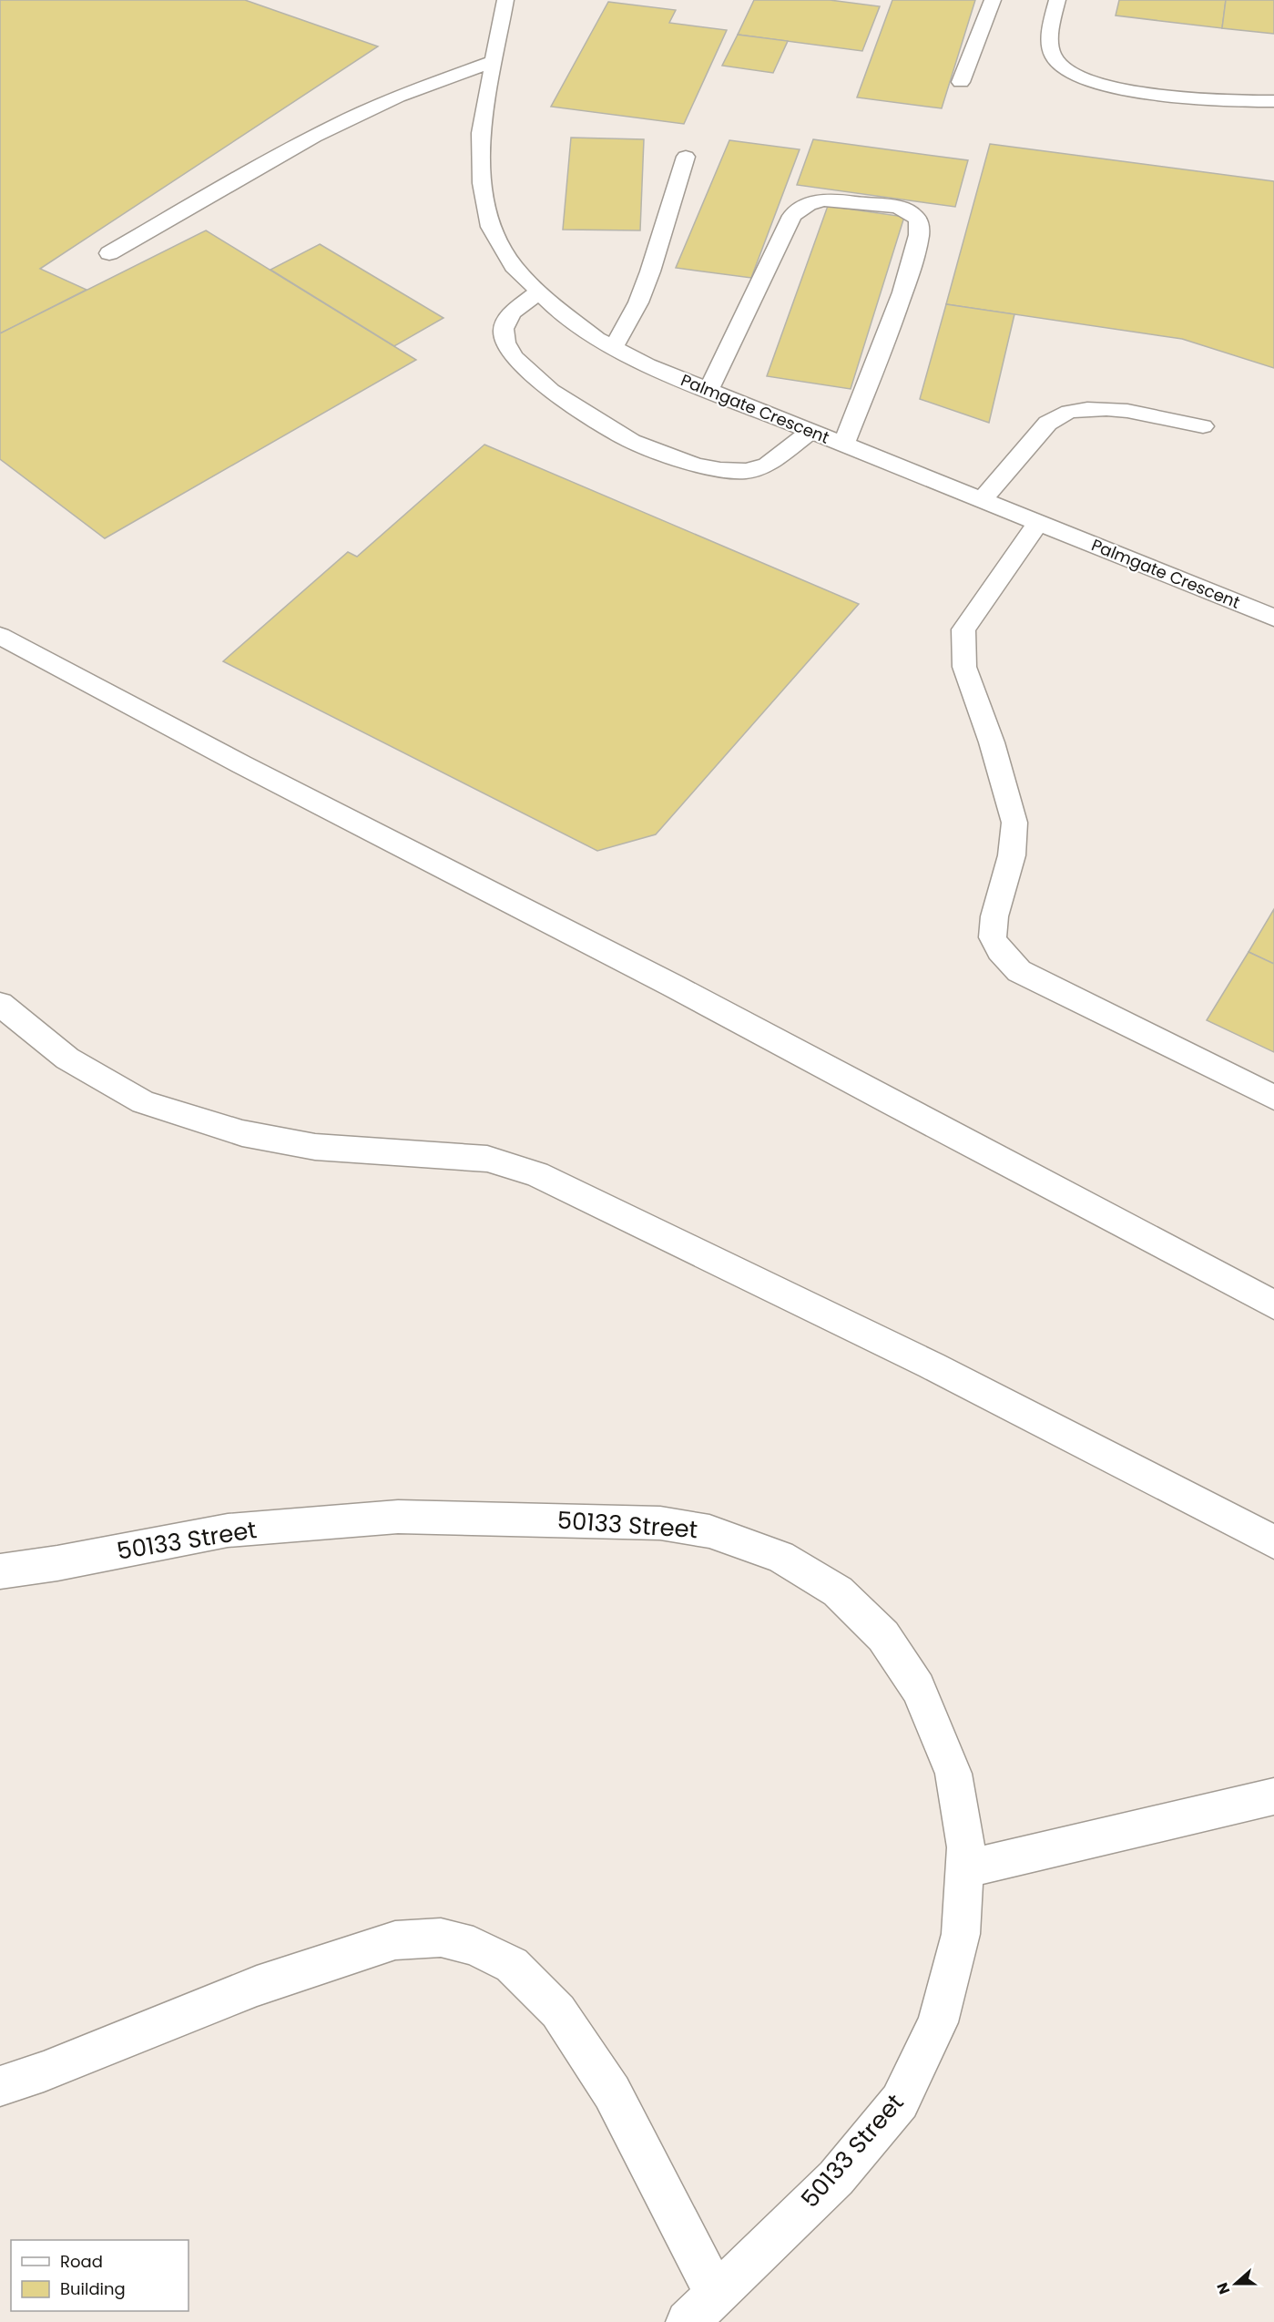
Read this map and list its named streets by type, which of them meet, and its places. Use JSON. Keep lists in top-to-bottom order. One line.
{"streets":{"street":["Palmgate Crescent","50133 Street"]},"legend":["Road","Building"],"north":"left"}
